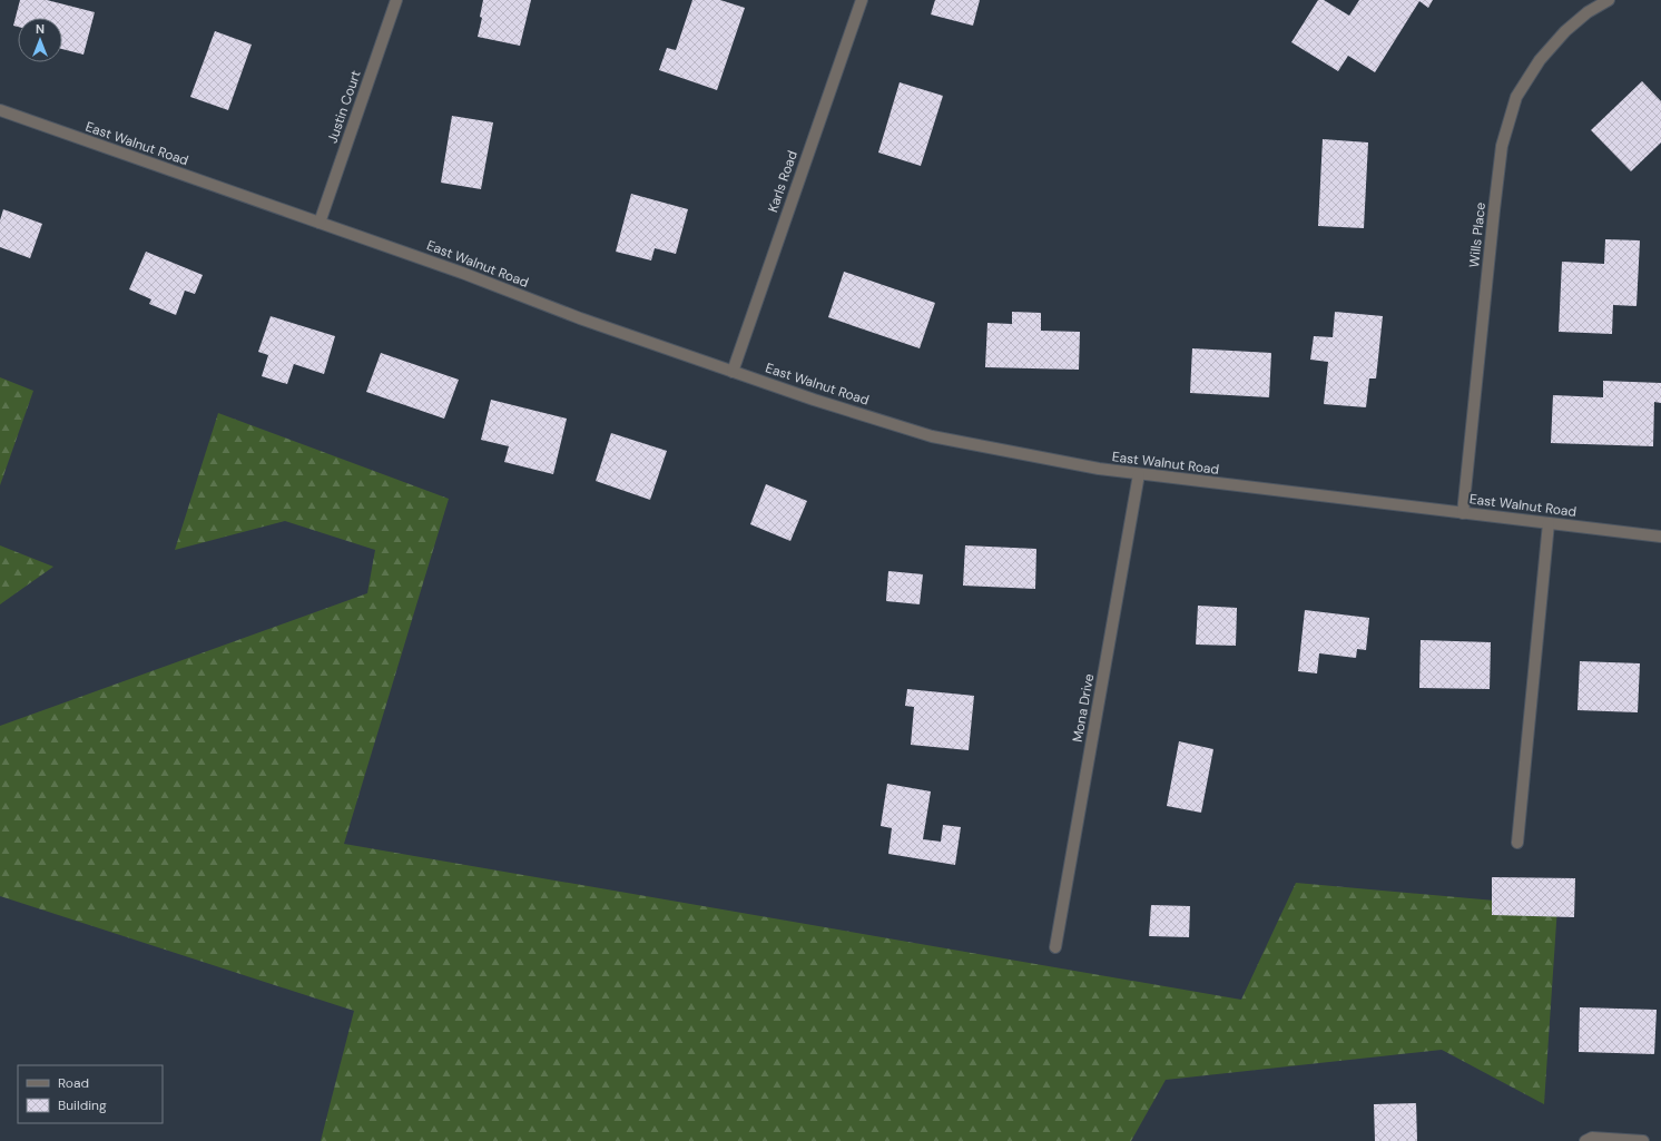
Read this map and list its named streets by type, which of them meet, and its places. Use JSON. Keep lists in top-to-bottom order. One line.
{"streets":{"street":["Justin Court","East Walnut Road","Karls Road","Wills Place","Mona Drive"]},"crossings":[["Justin Court","East Walnut Road"],["East Walnut Road","Karls Road"],["East Walnut Road","Wills Place"],["East Walnut Road","Mona Drive"]],"legend":["Road","Building"],"north":"top"}
